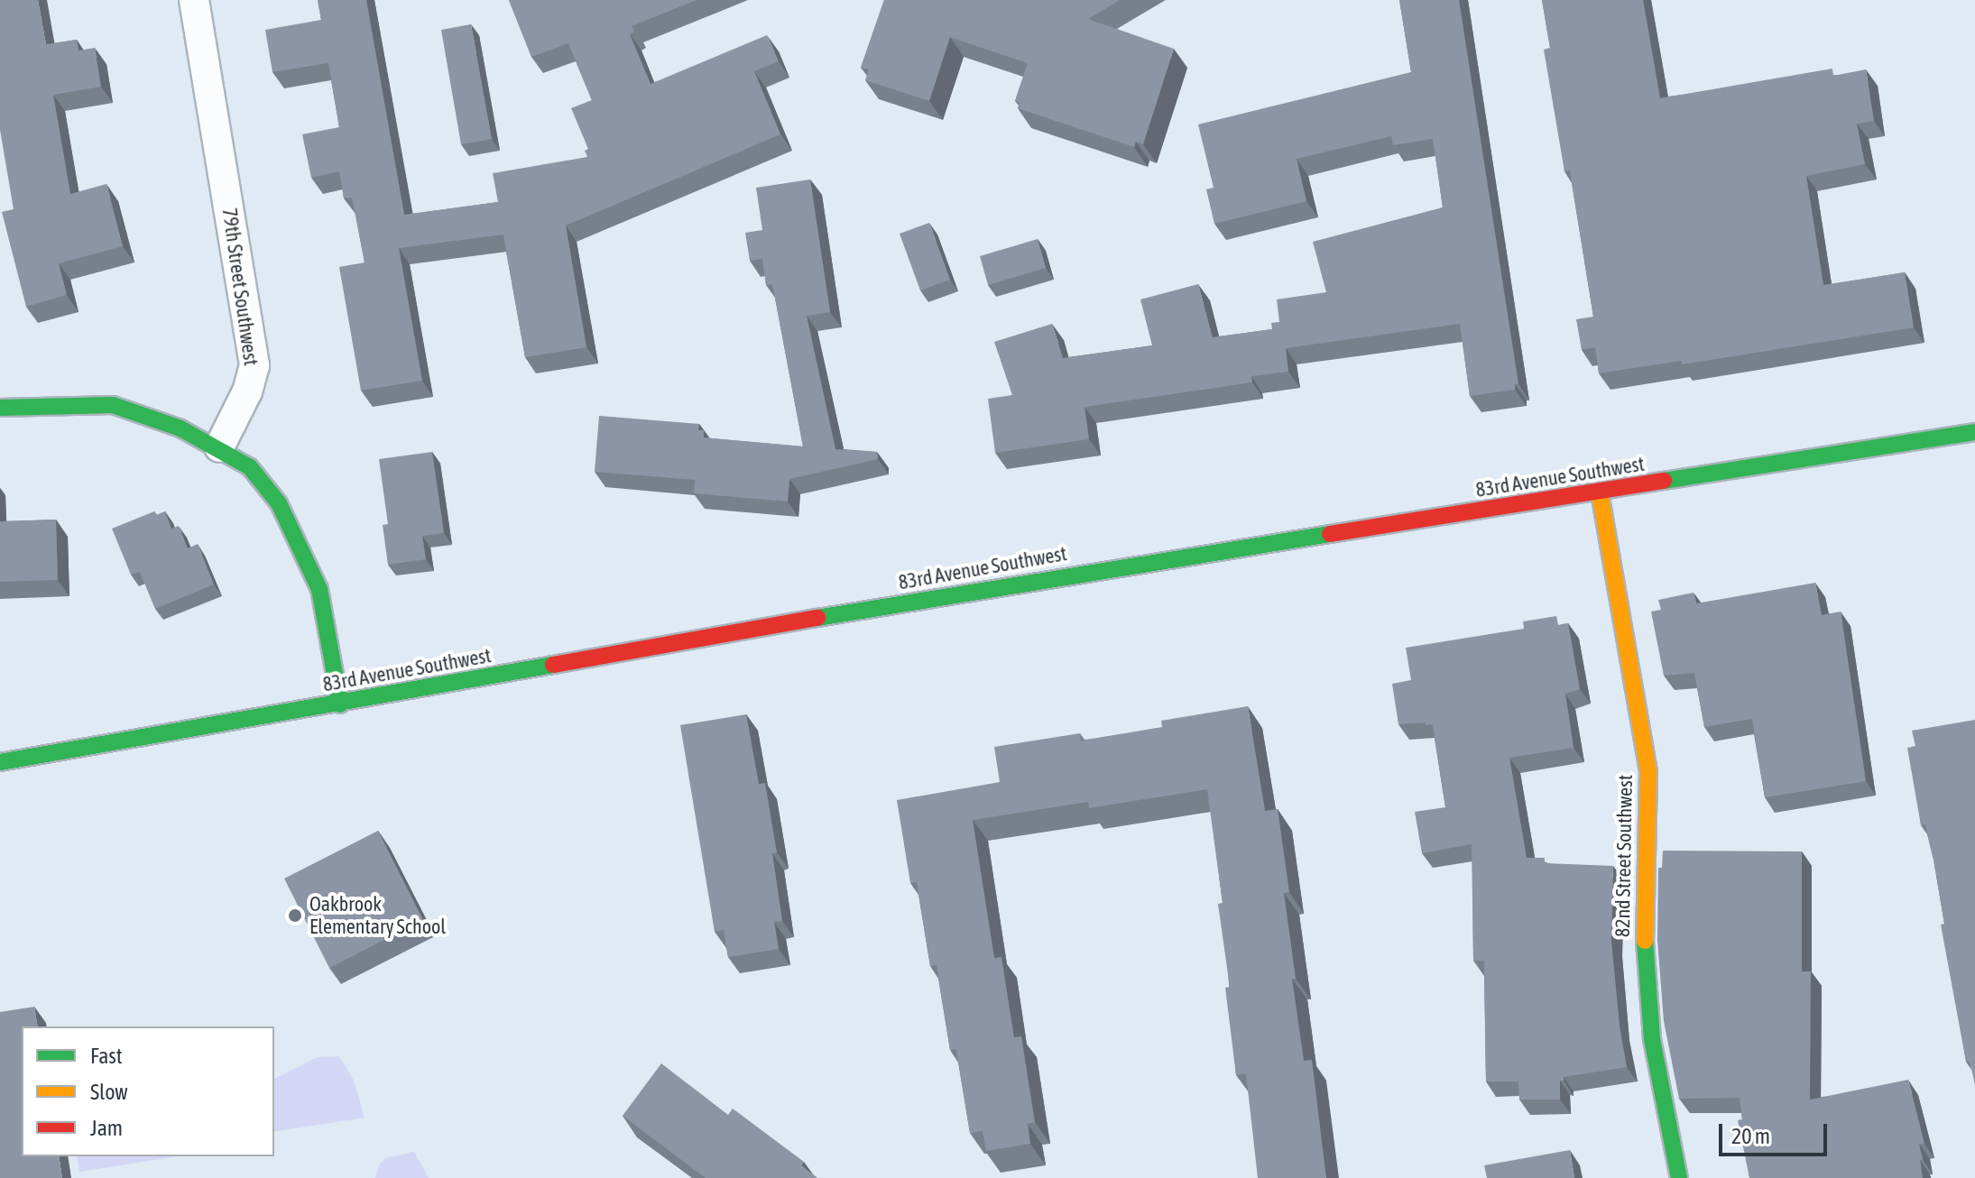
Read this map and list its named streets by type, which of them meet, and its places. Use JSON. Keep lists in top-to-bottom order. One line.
{"streets":{"street":["79th Street Southwest","83rd Avenue Southwest","82nd Street Southwest"]},"crossings":[["83rd Avenue Southwest","82nd Street Southwest"]],"places":["Oakbrook Elementary School"],"legend":["Fast","Slow","Jam"],"scale_bar":"20 m"}
